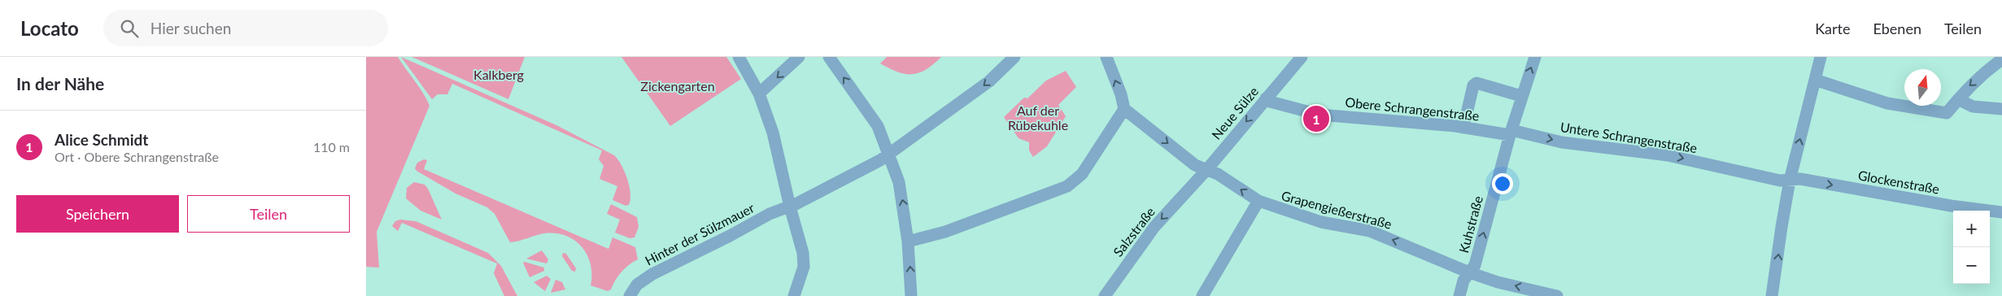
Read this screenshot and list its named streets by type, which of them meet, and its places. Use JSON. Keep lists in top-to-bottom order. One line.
{"streets":{"street":["Obere Schrangenstraße","Neue Sülze","Untere Schrangenstraße","Glockenstraße","Grapengießerstraße","Kuhstraße","Salzstraße","Hinter der Sülzmauer"]},"crossings":[["Obere Schrangenstraße","Neue Sülze"],["Obere Schrangenstraße","Untere Schrangenstraße"],["Obere Schrangenstraße","Kuhstraße"],["Neue Sülze","Grapengießerstraße"],["Neue Sülze","Salzstraße"],["Untere Schrangenstraße","Glockenstraße"],["Untere Schrangenstraße","Kuhstraße"],["Grapengießerstraße","Kuhstraße"]],"one_way":["Neue Sülze","Untere Schrangenstraße","Kuhstraße"],"parks":["Kalkberg","Zickengarten","Auf der Rübekuhle"],"north":"top","page":{"header":"Locato","search":"Hier suchen","nav":["Karte","Ebenen","Teilen"],"heading":"In der Nähe","pins":"1","list":[{"mark":"1","name":"Alice Schmidt","note":"Ort · Obere Schrangenstraße","value":"110 m"}],"buttons":["Speichern","Teilen"],"map_buttons":["+","−"]}}
